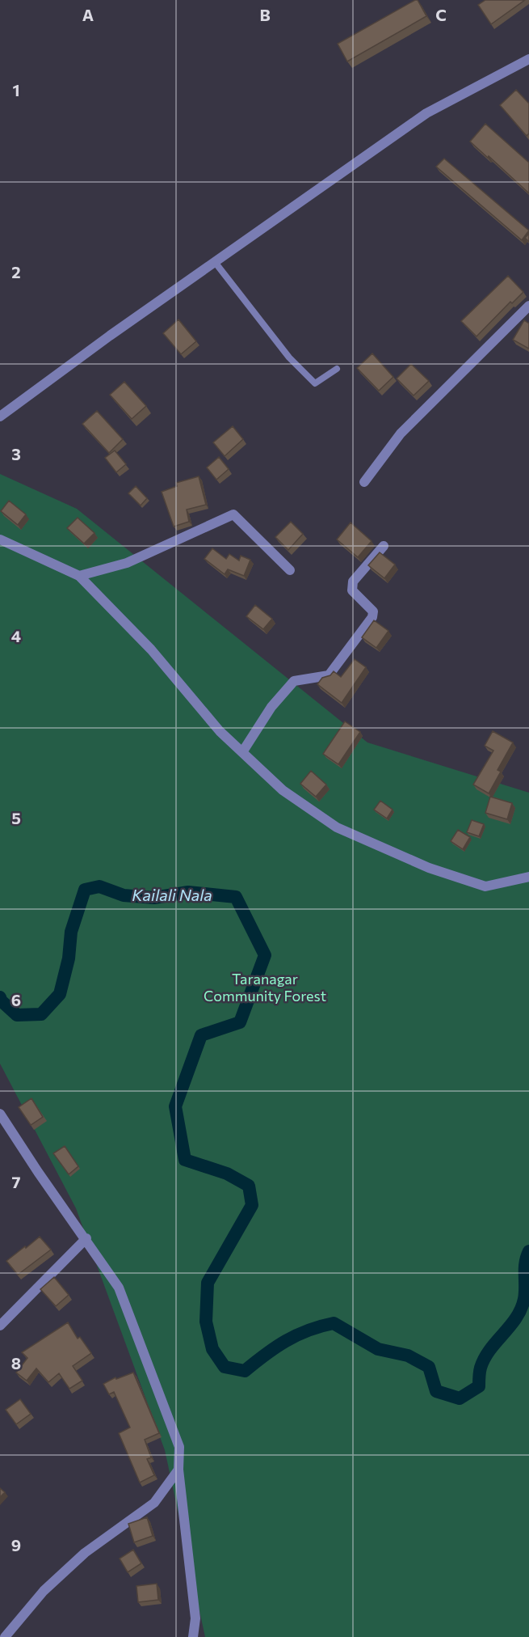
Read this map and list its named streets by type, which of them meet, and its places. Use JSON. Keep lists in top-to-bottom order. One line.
{"water":["Kailali Nala"],"parks":["Taranagar Community Forest"],"grid":{"columns":["A","B","C"],"rows":["1","2","3","4","5","6","7","8","9"]}}
